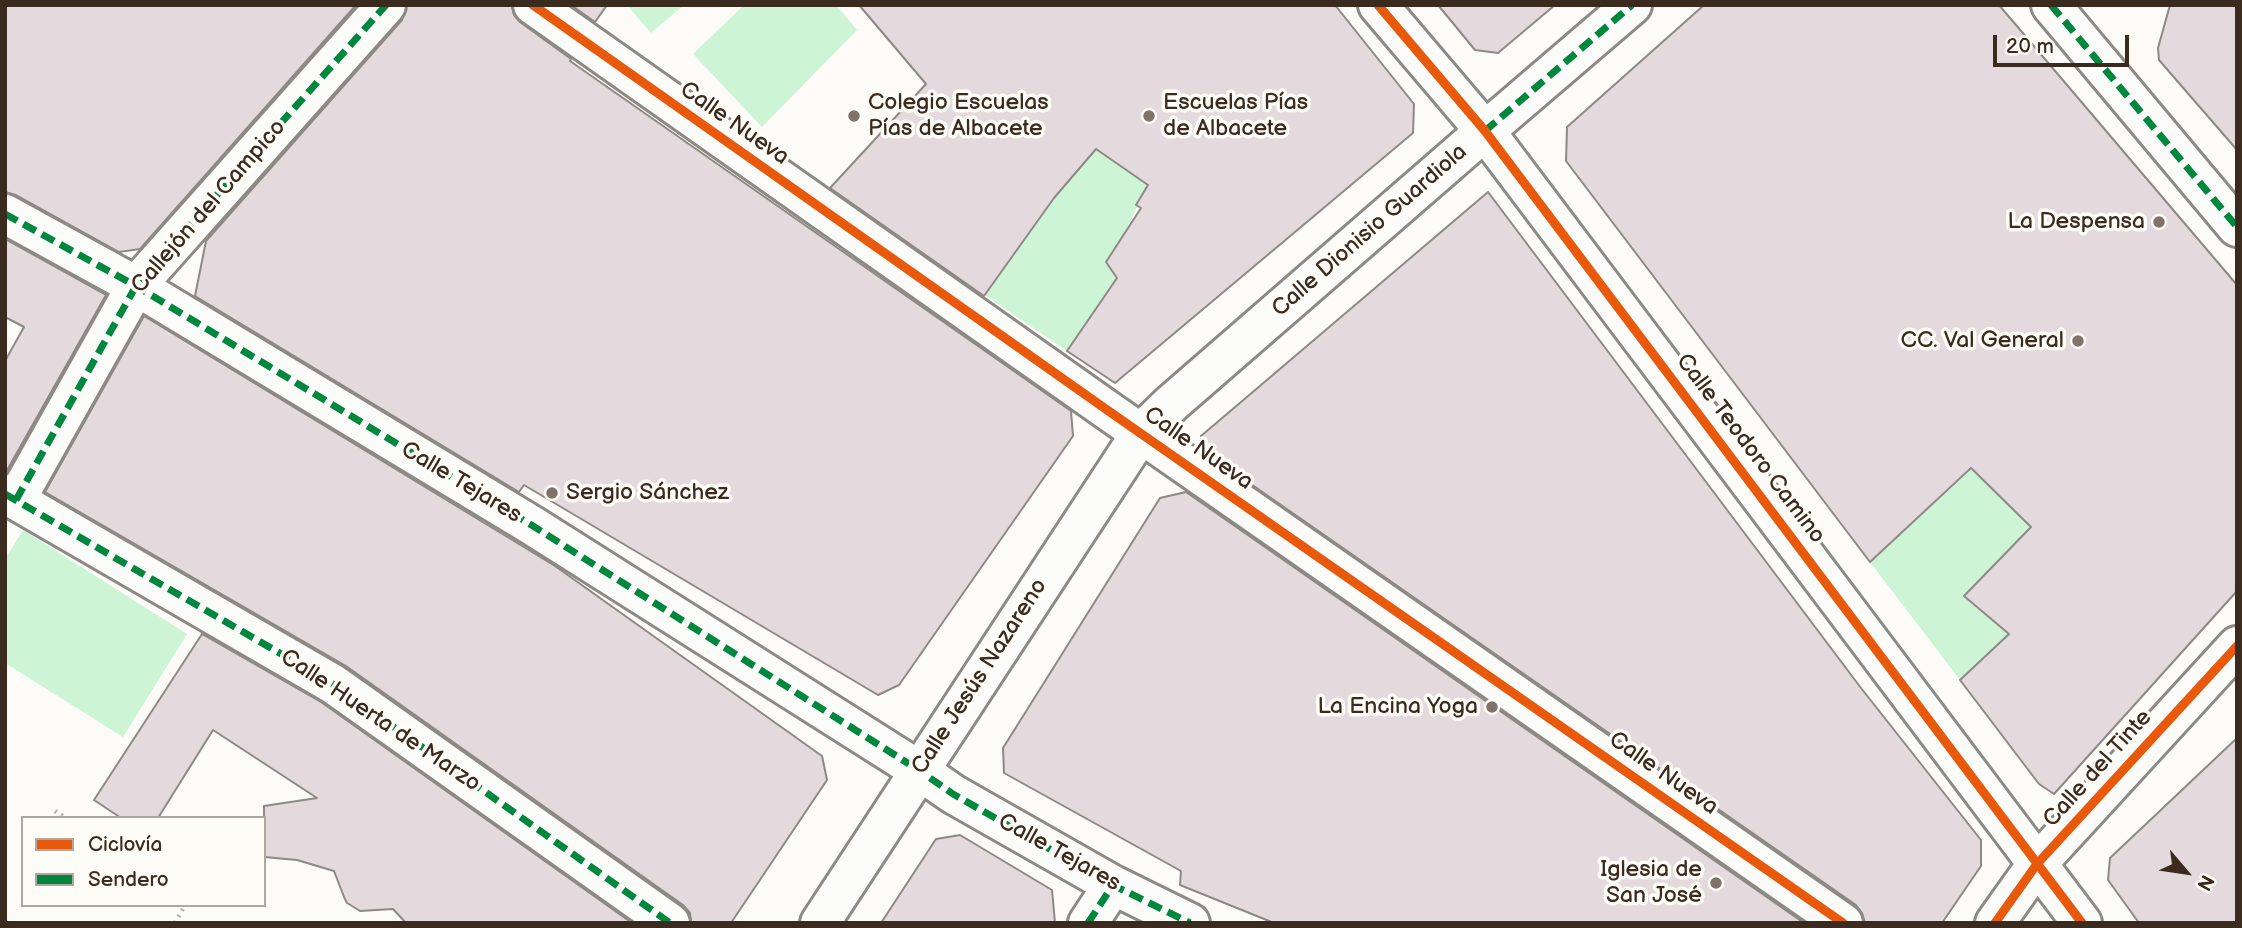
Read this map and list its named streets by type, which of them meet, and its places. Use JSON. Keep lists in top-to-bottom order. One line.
{"streets":{"street":["Calle Nueva","Callejón del Campico","Calle Dionisio Guardiola","Calle Teodoro Camino","Calle Tejares","Calle Jesús Nazareno","Calle Huerta de Marzo","Calle del Tinte"]},"crossings":[["Calle Nueva","Calle Dionisio Guardiola"],["Calle Nueva","Calle Jesús Nazareno"],["Callejón del Campico","Calle Tejares"],["Callejón del Campico","Calle Huerta de Marzo"],["Calle Dionisio Guardiola","Calle Teodoro Camino"],["Calle Dionisio Guardiola","Calle Jesús Nazareno"],["Calle Teodoro Camino","Calle del Tinte"]],"places":["Colegio Escuelas Pías de Albacete","Escuelas Pías de Albacete","La Despensa","CC. Val General","Sergio Sánchez","La Encina Yoga","Iglesia de San José"],"legend":["Ciclovía","Sendero"],"scale_bar":"20 m","north":"bottom right"}
